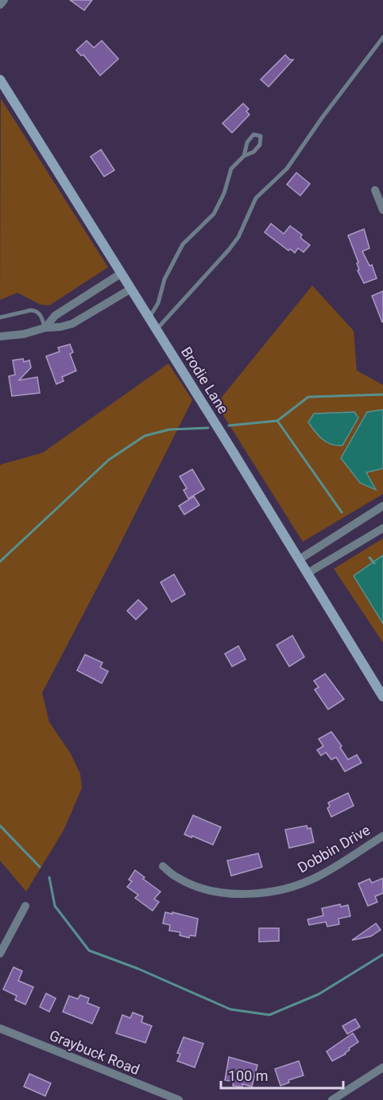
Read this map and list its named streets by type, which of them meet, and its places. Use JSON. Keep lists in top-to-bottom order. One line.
{"streets":{"main road":["Brodie Lane"],"street":["Dobbin Drive","Graybuck Road"]},"scale_bar":"100 m"}
